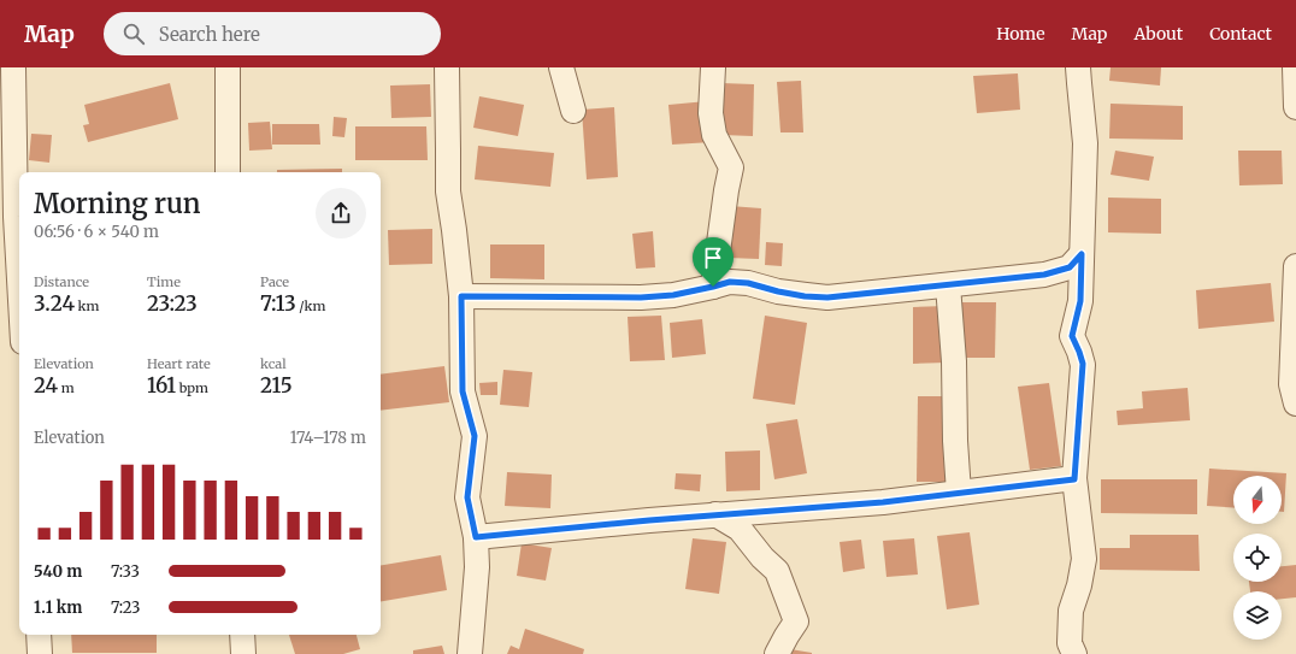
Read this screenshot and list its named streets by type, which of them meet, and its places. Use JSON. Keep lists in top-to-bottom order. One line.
{"north":"bottom","page":{"header":"Map","search":"Search here","nav":["Home","Map","About","Contact"],"heading":["Morning run","06:56 · 6 × 540 m"],"stats":[["Distance","3.24 km"],["Time","23:23"],["Pace","7:13 /km"],["Elevation","24 m"],["Heart rate","161 bpm"],["kcal","215"]],"chart":["Elevation","174–178 m"],"list":[{"name":"540 m","note":"7:33"},{"name":"1.1 km","note":"7:23"}]}}
